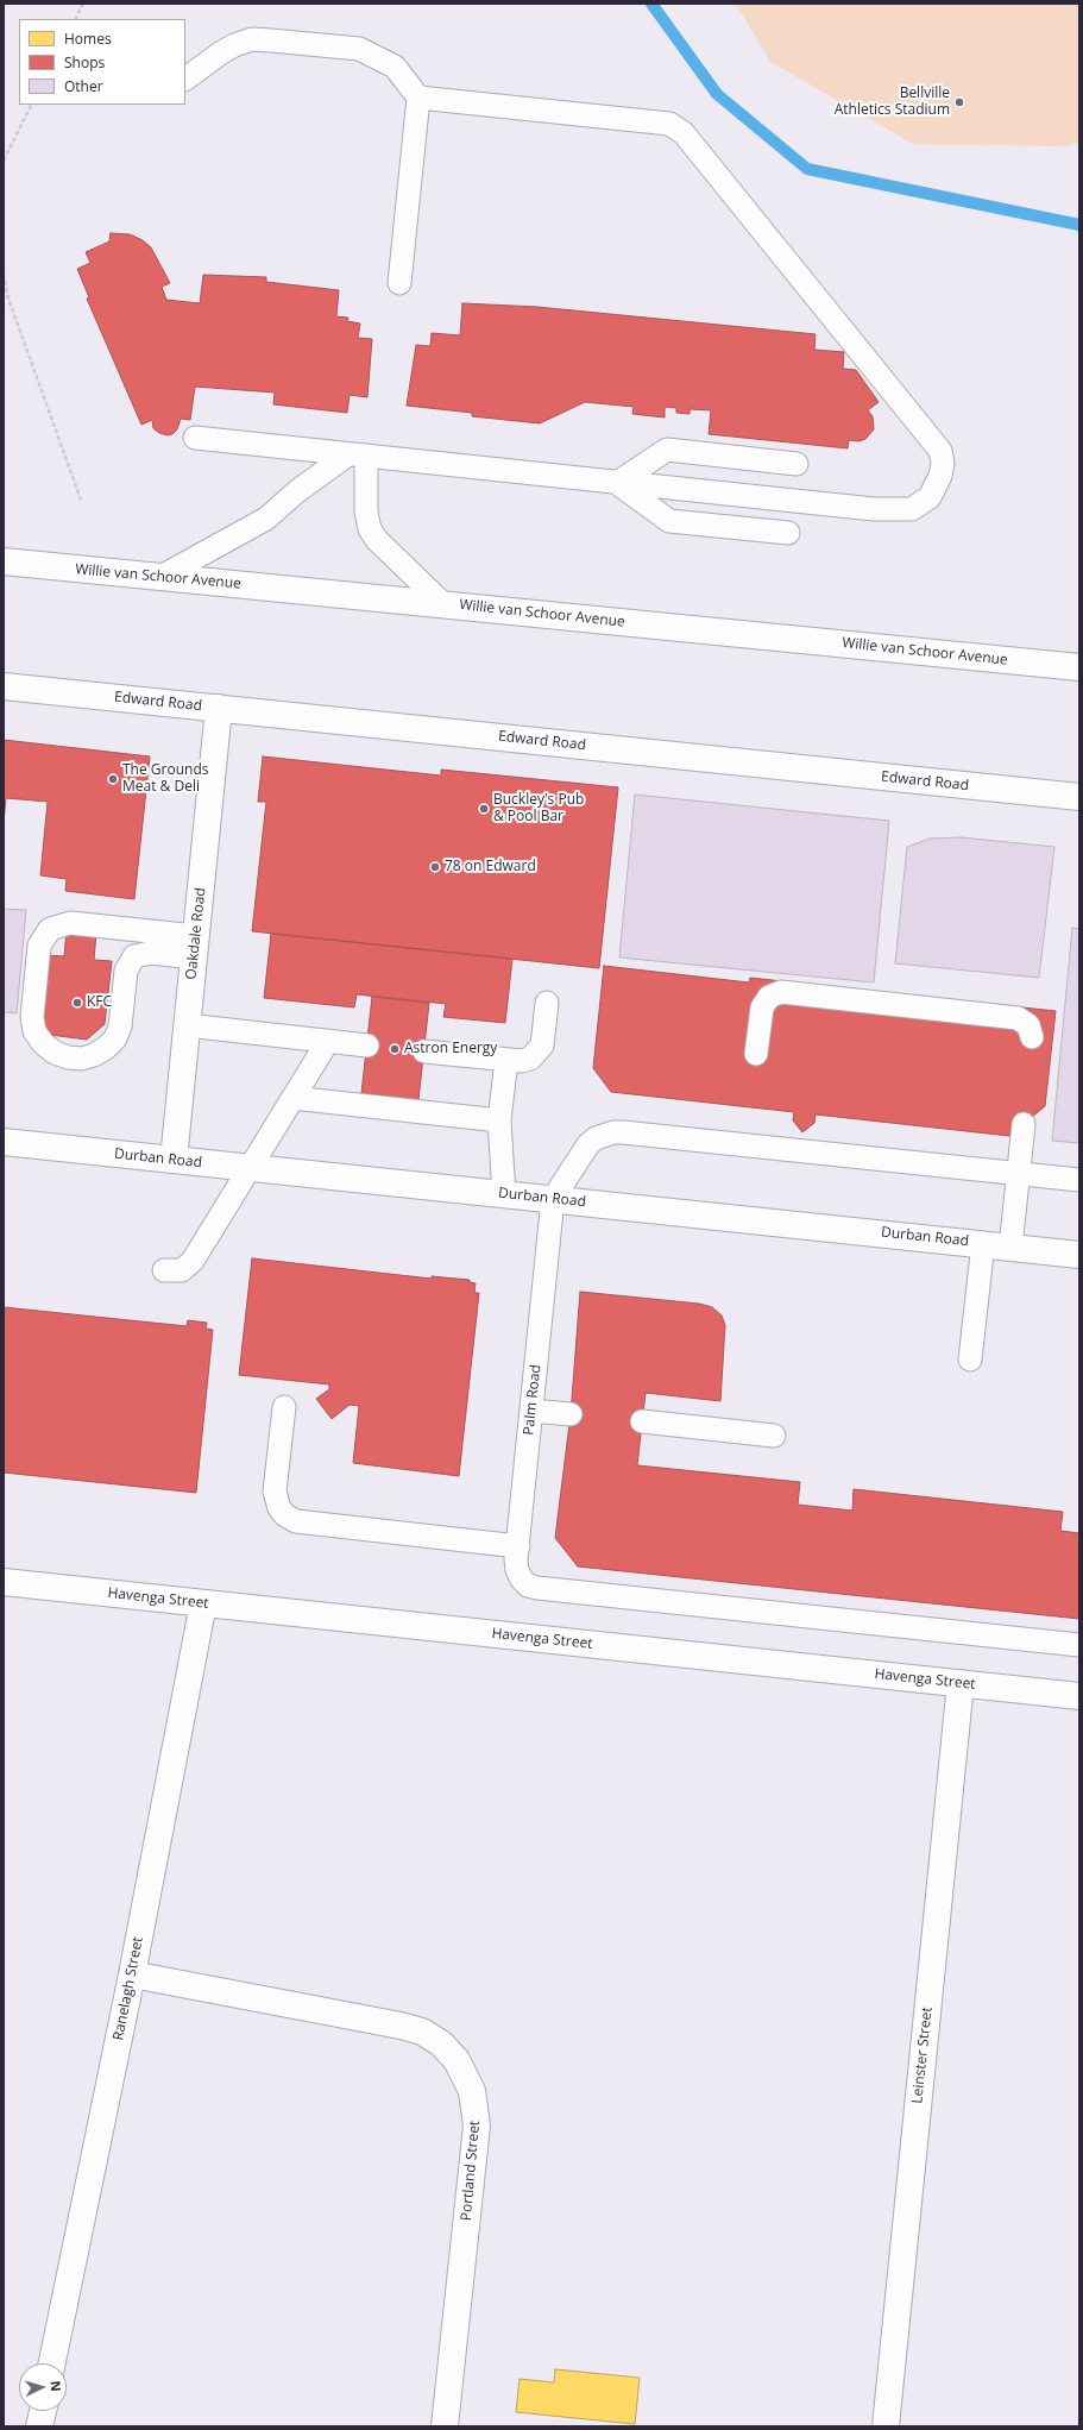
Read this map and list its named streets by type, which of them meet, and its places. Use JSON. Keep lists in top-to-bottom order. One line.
{"streets":{"street":["Willie van Schoor Avenue","Edward Road","Oakdale Road","Durban Road","Havenga Street","Ranelagh Street","Leinster Street","Portland Street"],"lane":["Palm Road"]},"crossings":[["Edward Road","Oakdale Road"],["Oakdale Road","Durban Road"],["Durban Road","Palm Road"],["Havenga Street","Ranelagh Street"],["Havenga Street","Leinster Street"],["Ranelagh Street","Portland Street"]],"places":["Bellville Athletics Stadium","The Grounds Meat & Deli","Buckley's Pub & Pool Bar","78 on Edward","KFC","Astron Energy"],"legend":["Homes","Shops","Other"],"north":"right"}
